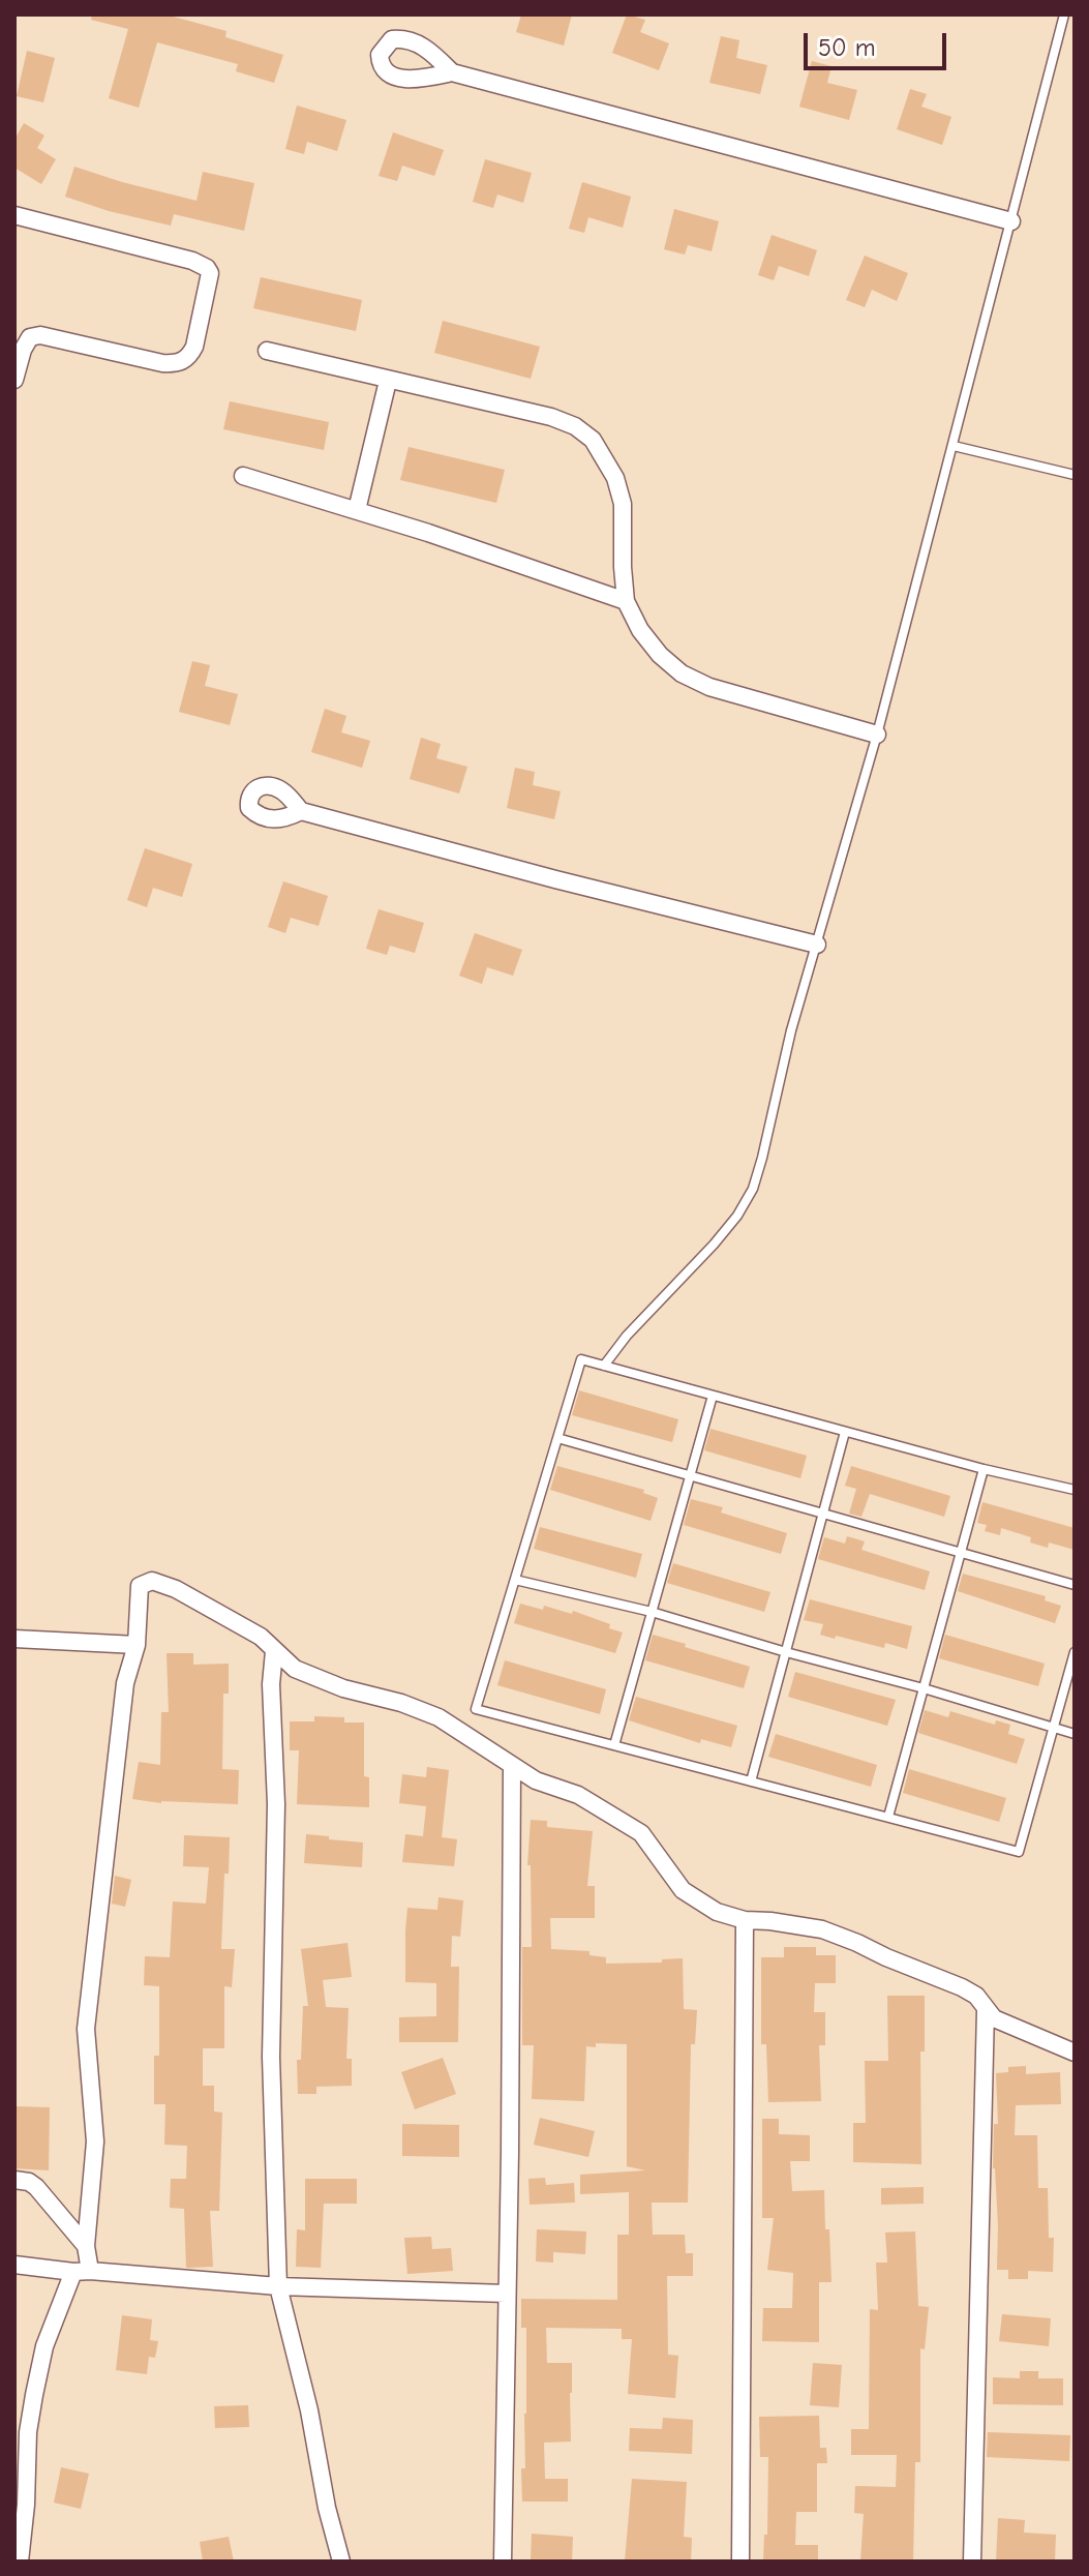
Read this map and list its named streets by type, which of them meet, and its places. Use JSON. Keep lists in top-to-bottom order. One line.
{"scale_bar":"50 m"}
